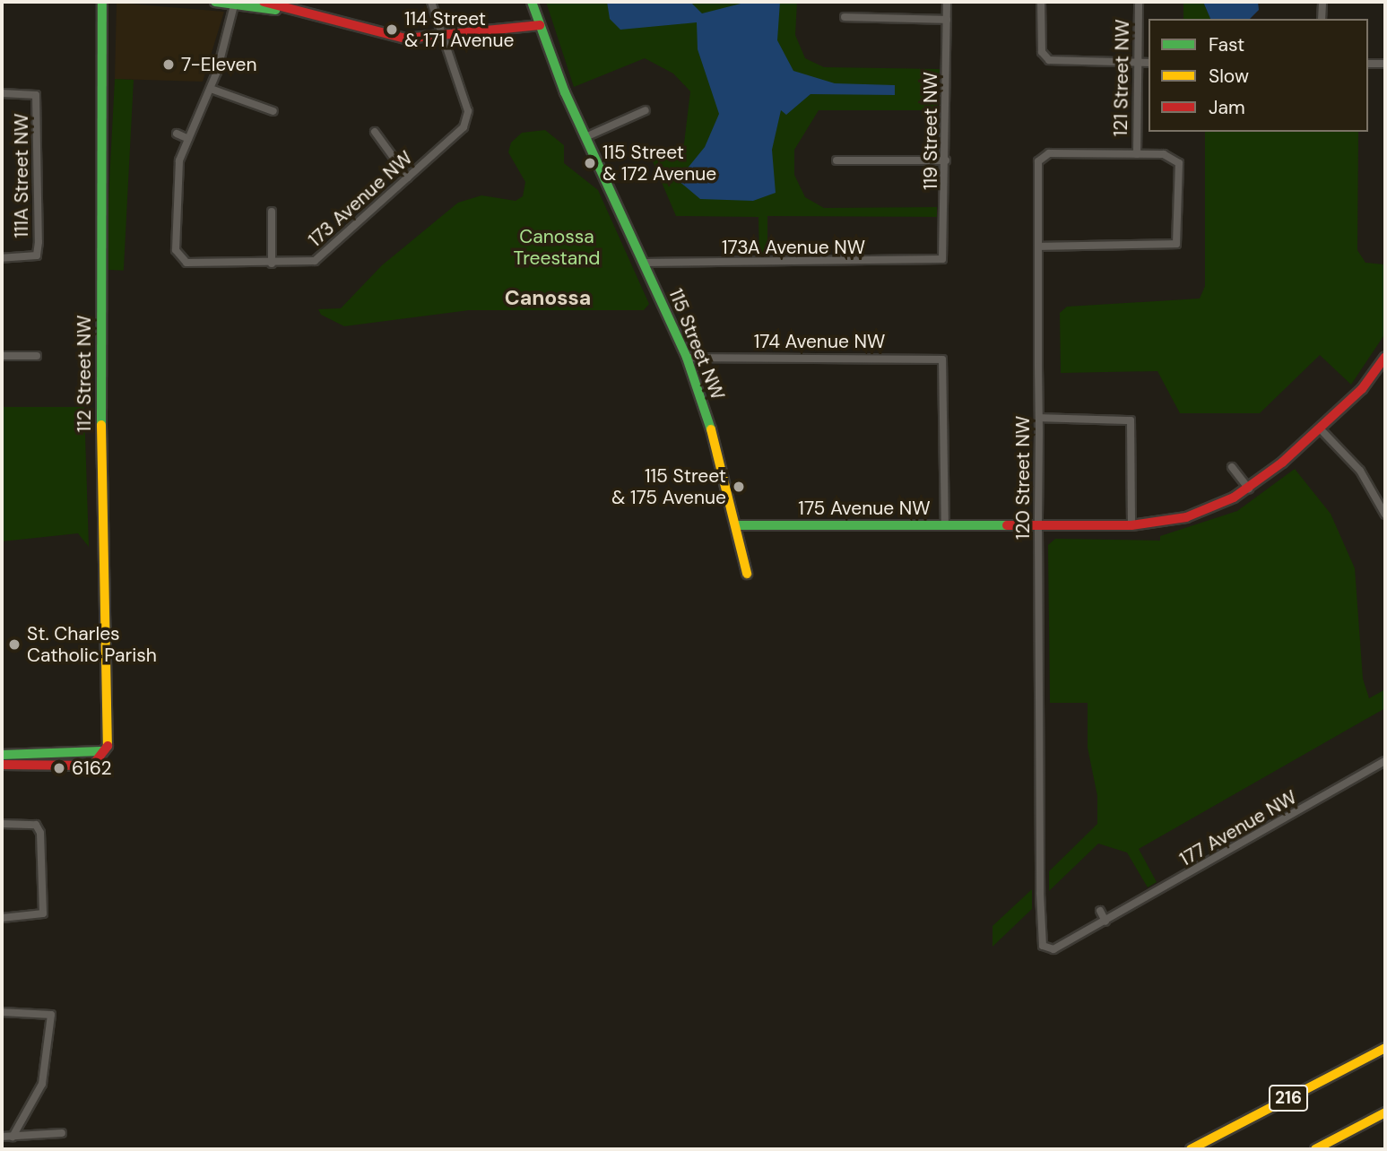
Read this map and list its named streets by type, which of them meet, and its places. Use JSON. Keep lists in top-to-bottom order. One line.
{"streets":{"main road":["115 Street NW","112 Street NW","175 Avenue NW","216"],"street":["121 Street NW","119 Street NW","111A Street NW","173 Avenue NW","173A Avenue NW","174 Avenue NW","120 Street NW","177 Avenue NW"]},"crossings":[["121 Street NW","120 Street NW"],["119 Street NW","173A Avenue NW"],["173A Avenue NW","115 Street NW"],["174 Avenue NW","115 Street NW"],["174 Avenue NW","175 Avenue NW"],["115 Street NW","175 Avenue NW"],["120 Street NW","175 Avenue NW"],["120 Street NW","177 Avenue NW"]],"districts":["Canossa"],"parks":["Canossa Treestand"],"places":["114 Street & 171 Avenue","7-Eleven","115 Street & 172 Avenue","115 Street & 175 Avenue","St. Charles Catholic Parish","6162"],"legend":["Fast","Slow","Jam"]}
